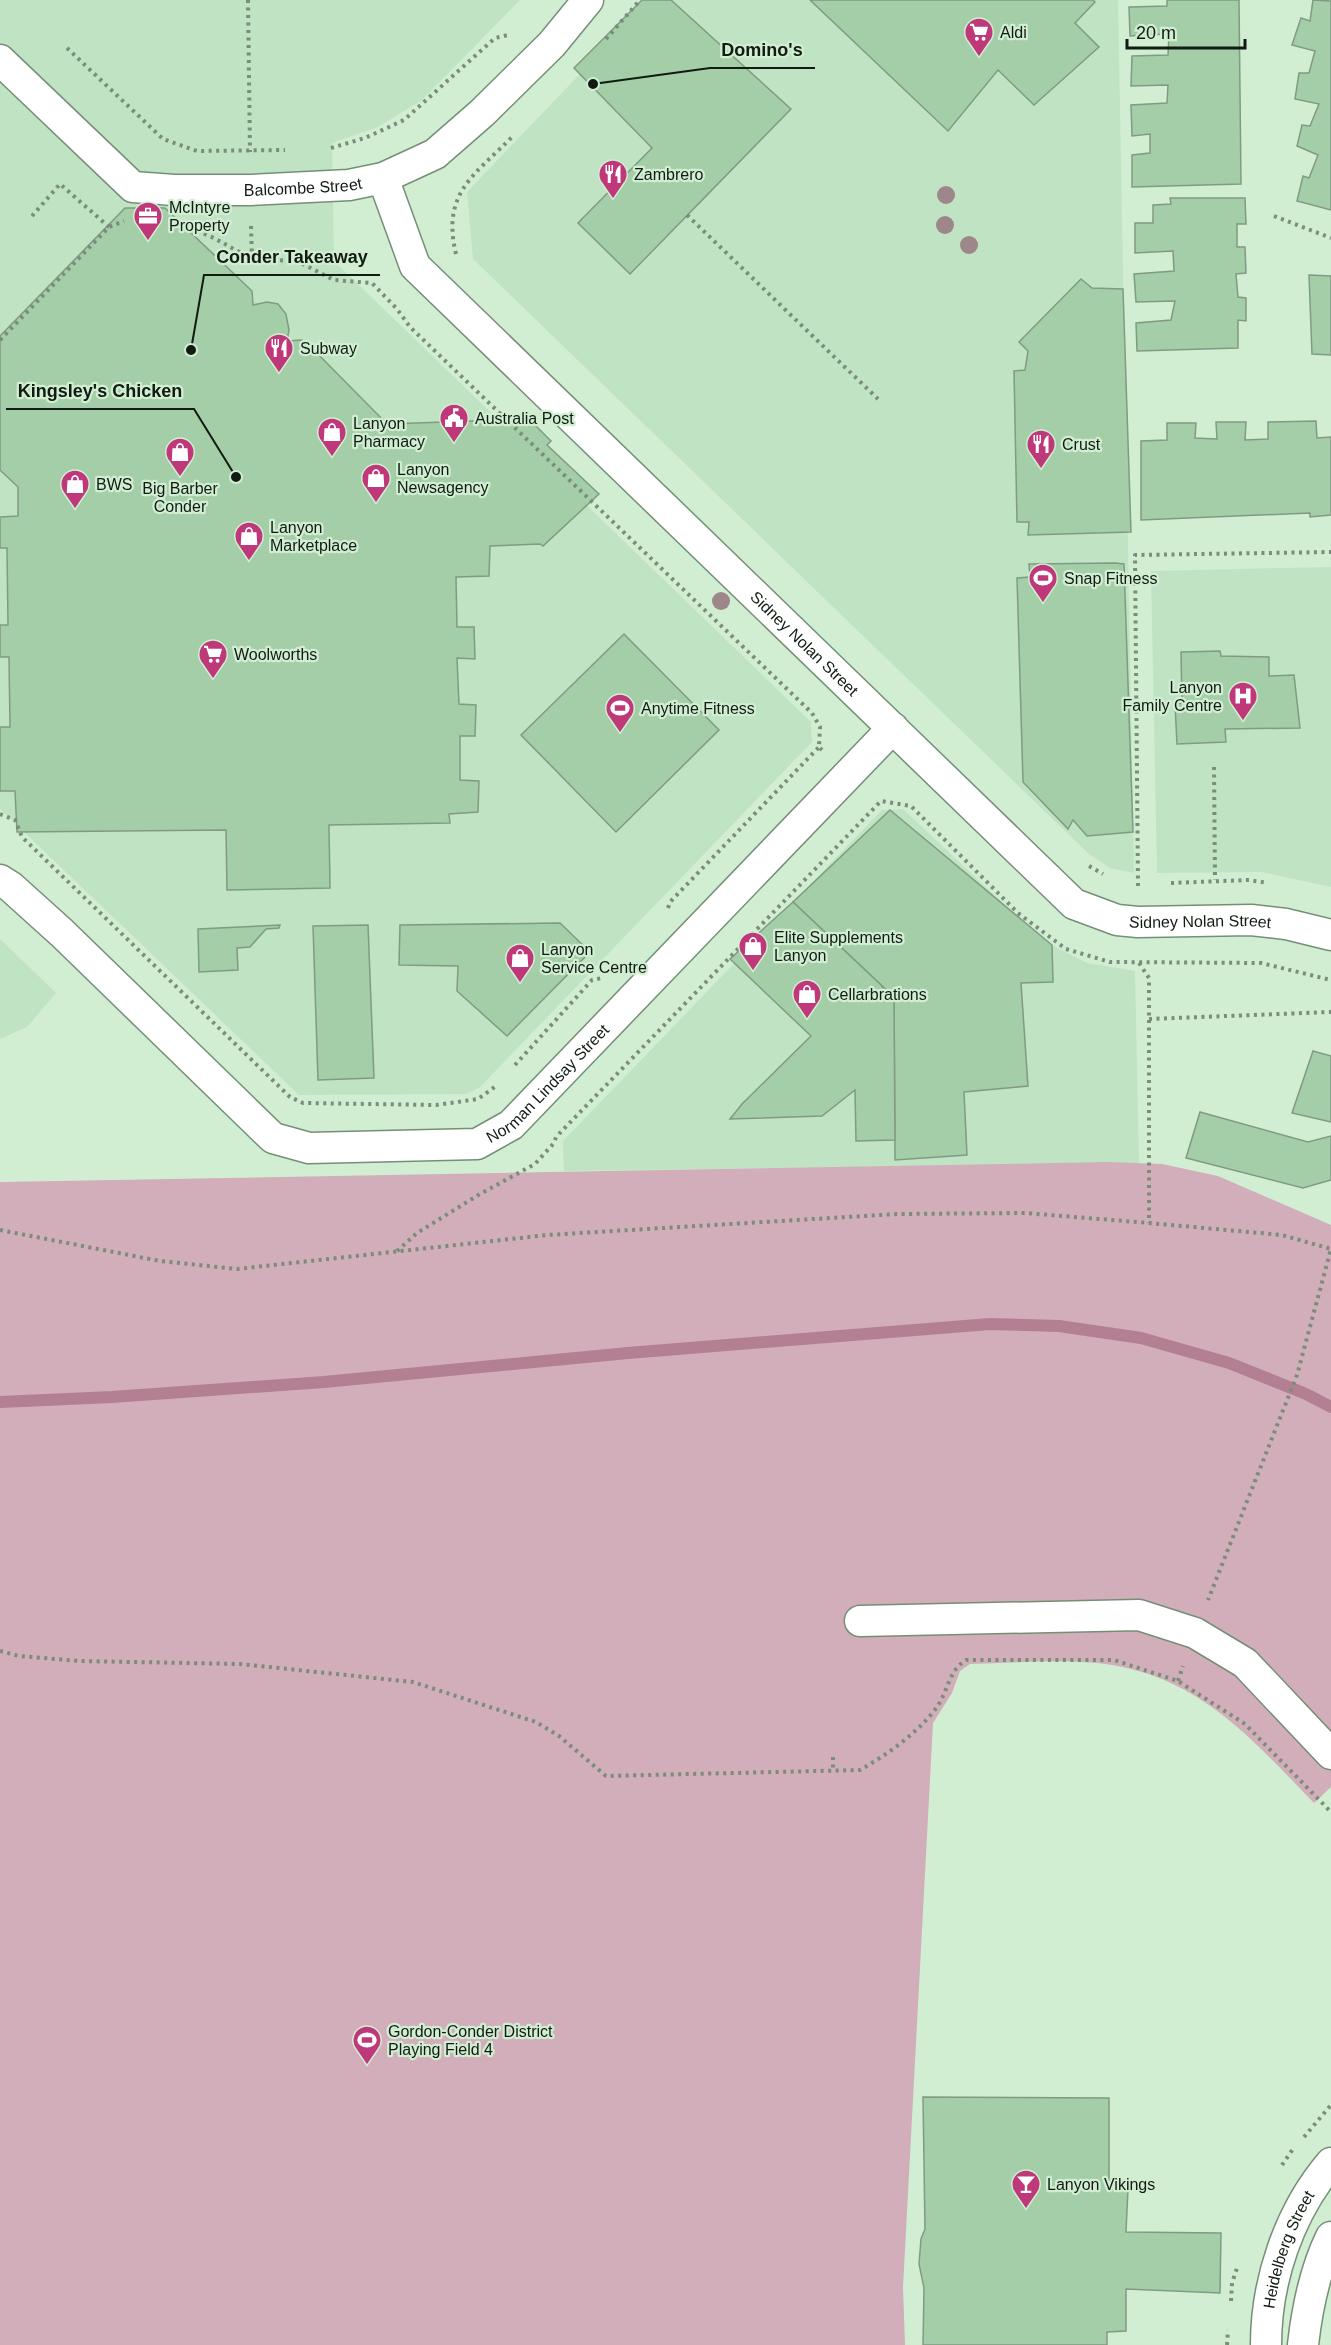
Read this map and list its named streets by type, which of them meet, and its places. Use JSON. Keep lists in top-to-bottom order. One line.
{"streets":{"street":["Balcombe Street","Sidney Nolan Street","Norman Lindsay Street","Heidelberg Street"]},"crossings":[["Balcombe Street","Sidney Nolan Street"],["Sidney Nolan Street","Norman Lindsay Street"]],"places":{"supermarket":["Aldi","Woolworths"],"other":["Domino's","Conder Takeaway","Kingsley's Chicken"],"restaurant":["Zambrero","Subway","Crust"],"office":["McIntyre Property"],"public building":["Australia Post"],"shop":["Lanyon Pharmacy","Big Barber Conder","Lanyon Newsagency","BWS","Lanyon Marketplace","Elite Supplements Lanyon","Lanyon Service Centre","Cellarbrations"],"sports":["Snap Fitness","Anytime Fitness","Gordon-Conder District Playing Field 4"],"hospital":["Lanyon Family Centre"],"bar":["Lanyon Vikings"]},"scale_bar":"20 m"}
